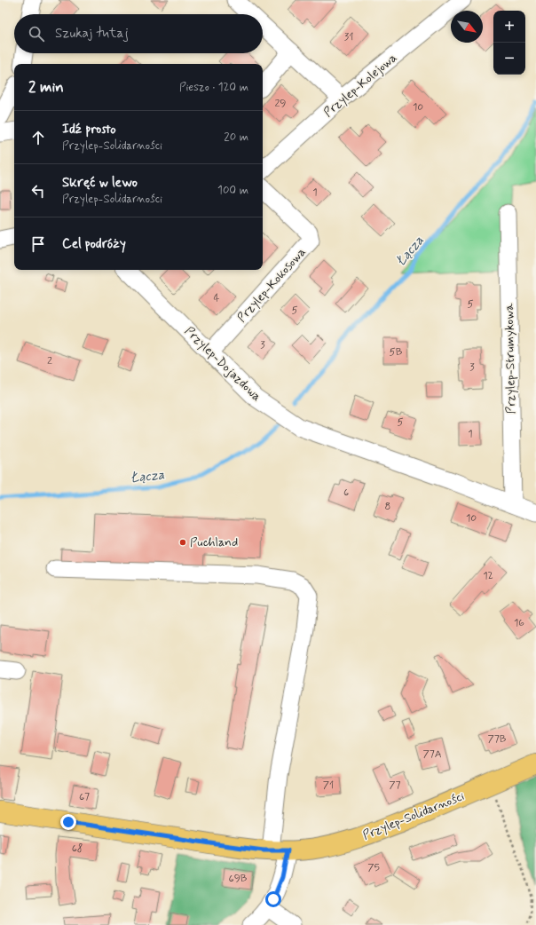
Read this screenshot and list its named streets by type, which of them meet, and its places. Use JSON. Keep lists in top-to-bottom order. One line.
{"streets":{"main road":["Przylep-Solidarności"],"street":["Przylep-Kolejowa","Przylep-Kokosowa","Przylep-Strumykowa","Przylep-Dojazdowa"]},"crossings":[["Przylep-Kokosowa","Przylep-Dojazdowa"],["Przylep-Strumykowa","Przylep-Dojazdowa"]],"water":["Łącza"],"places":["Puchland"],"house_numbers":["31","29","10","1","4","5","5","3","5B","2","3","5","1","6","8","10","12","16","77B","77A","71","77","67","68","75","69B"],"north":"bottom right","page":{"map_buttons":["+","−"],"search":"Szukaj tutaj","heading":["2 min","Pieszo · 120 m"],"list":[["Idź prosto","Przylep-Solidarności","20 m"],["Skręć w lewo","Przylep-Solidarności","100 m"],"Cel podróży"]}}
